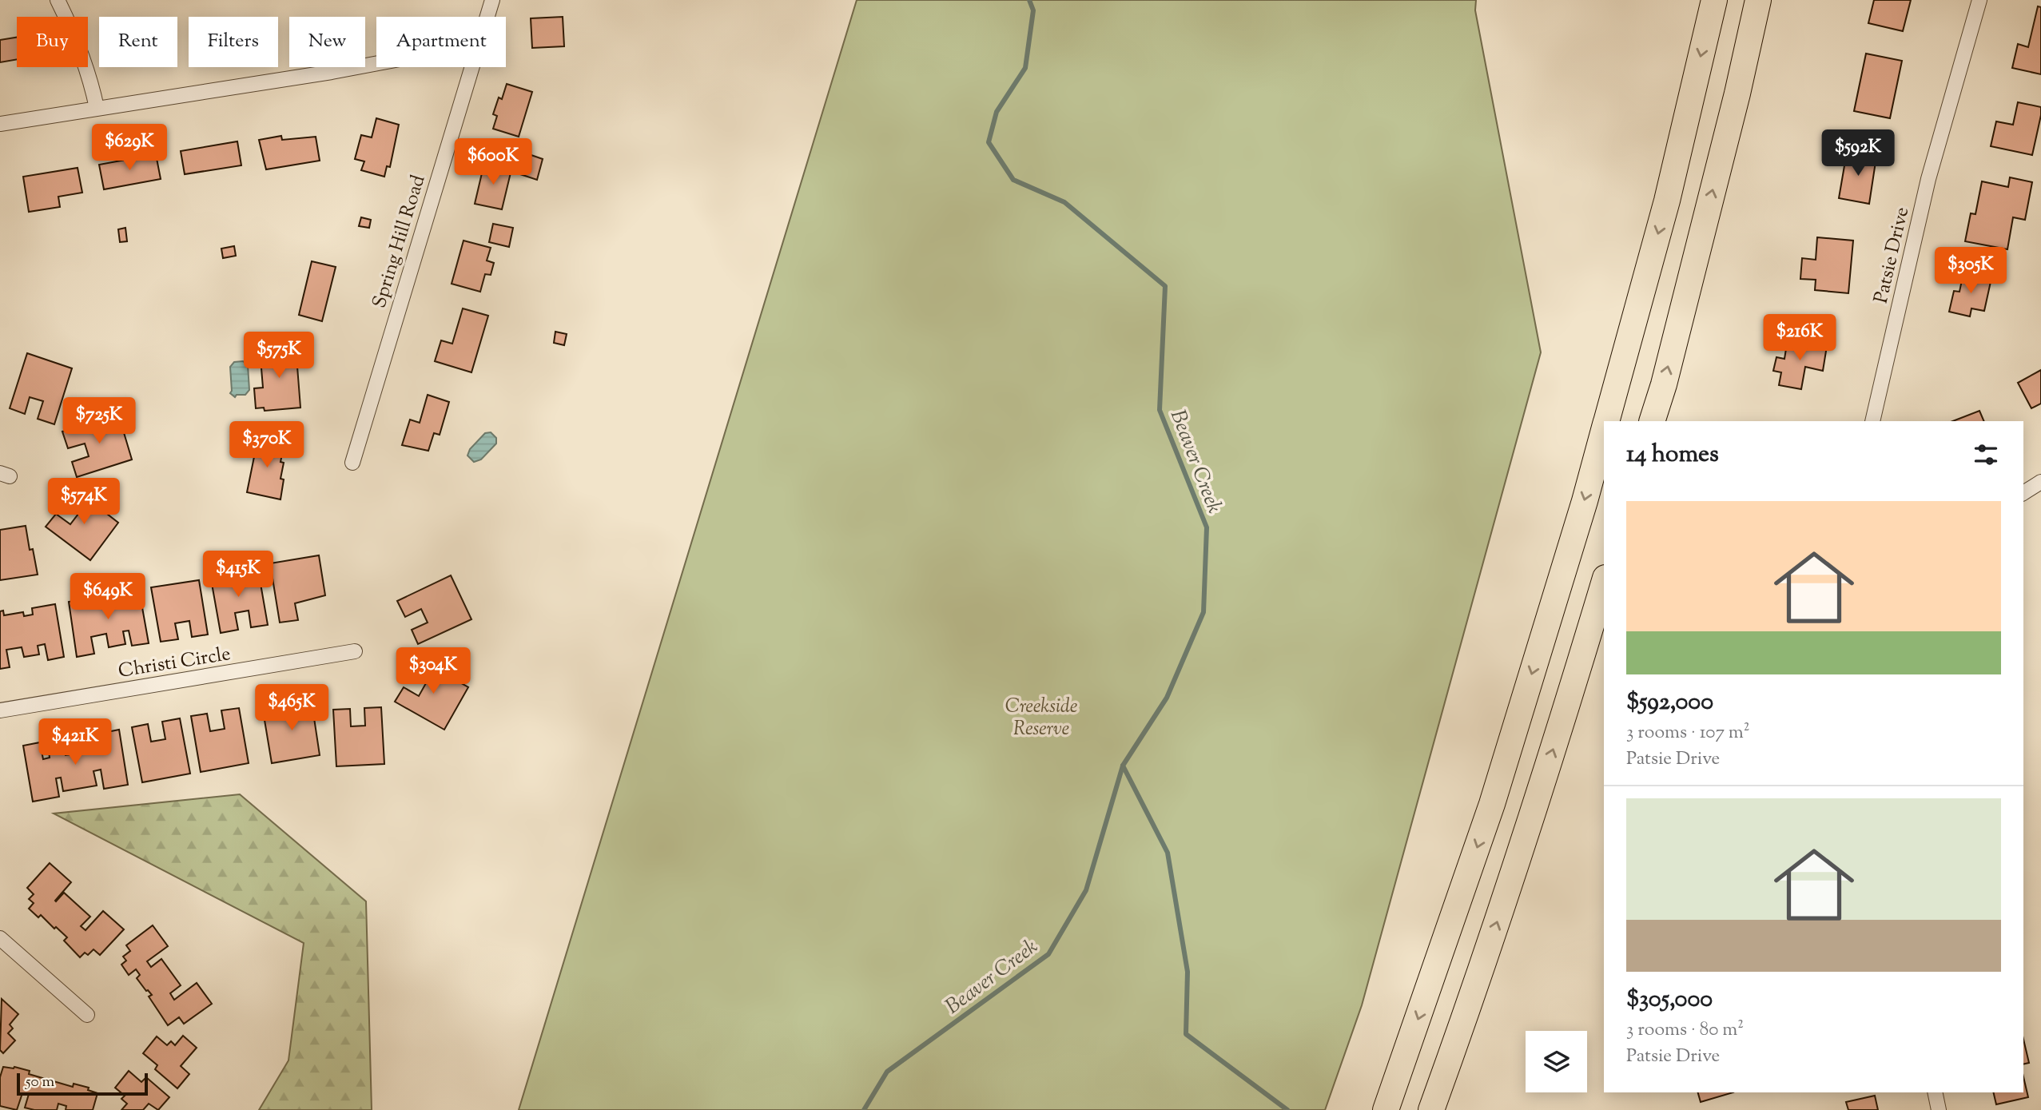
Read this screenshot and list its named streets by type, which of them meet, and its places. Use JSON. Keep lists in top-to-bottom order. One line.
{"streets":{"street":["Spring Hill Road","Patsie Drive","Christi Circle"]},"water":["Beaver Creek"],"parks":["Creekside Reserve"],"scale_bar":"50 m","page":{"chip":["Buy","Rent","Filters","New","Apartment"],"price":["$629K","$592K","$600K","$305K","$216K","$575K","$725K","$370K","$574K","$415K","$649K","$304K","$465K","$421K"],"heading":"14 homes","list":[{"name":"$592,000","note":"3 rooms · 107 m² · Patsie Drive"},{"name":"$305,000","note":"3 rooms · 80 m² · Patsie Drive"}],"scale":"50 m"}}
